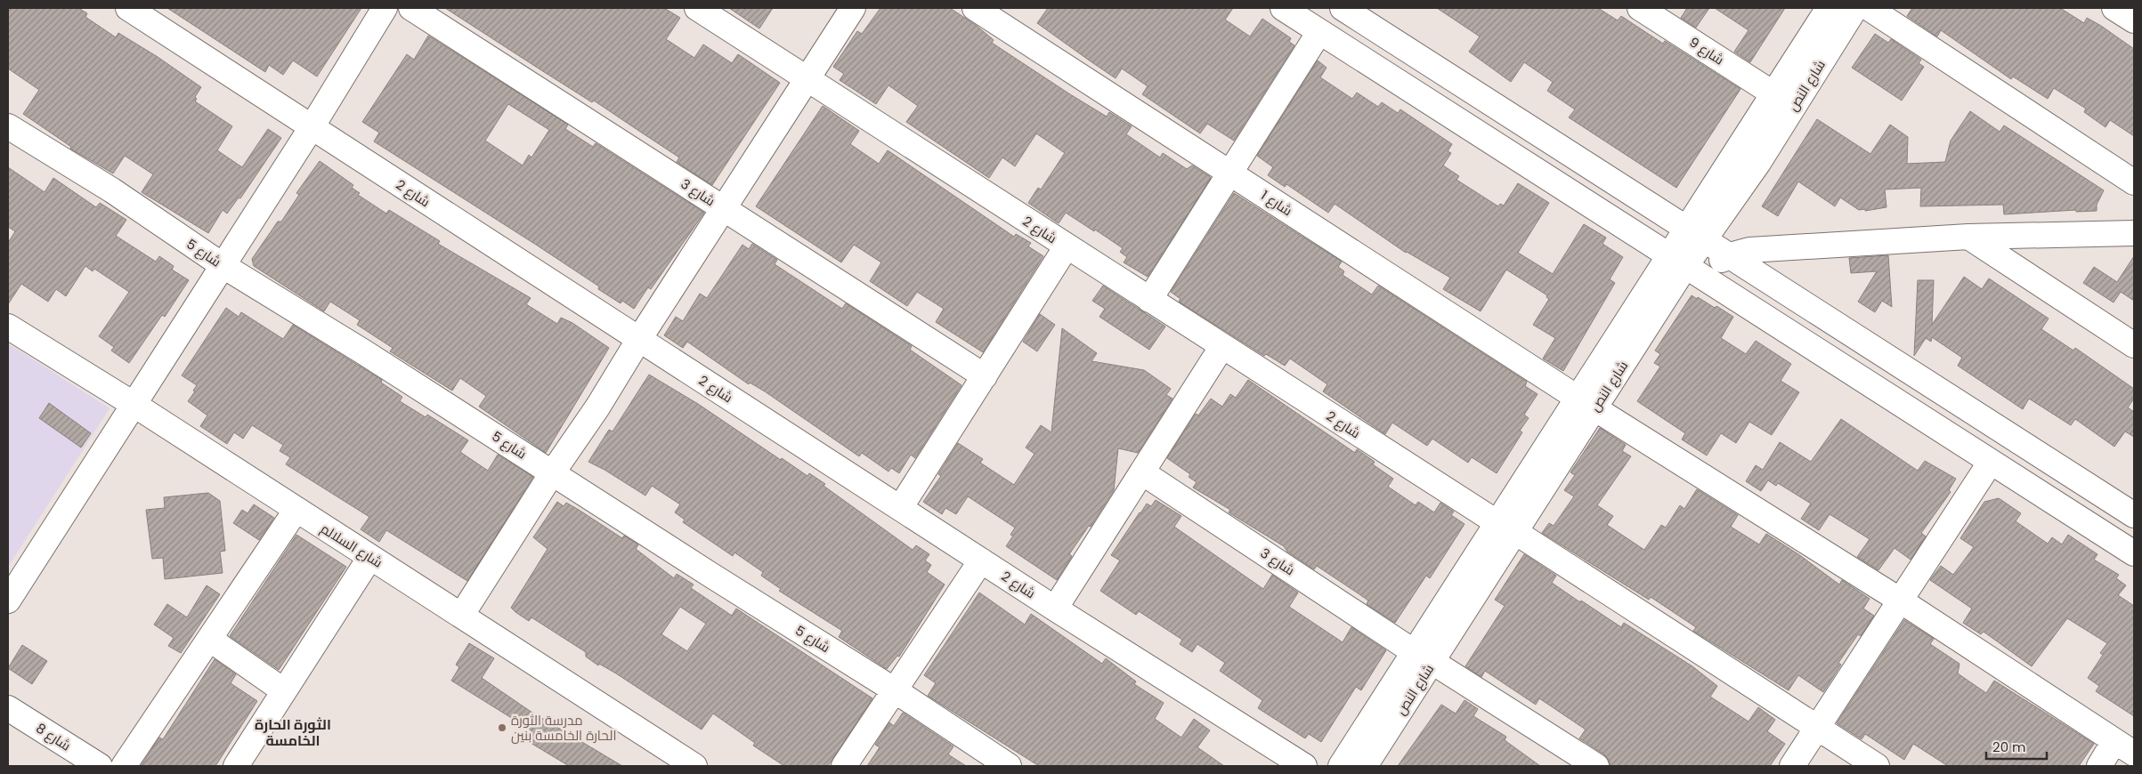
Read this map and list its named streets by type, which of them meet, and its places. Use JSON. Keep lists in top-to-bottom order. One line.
{"streets":{"street":["شارع 9","شارع النص","شارع 3","شارع 2","شارع 1","شارع 5","شارع السلالم","شارع 8"]},"crossings":[["شارع 9","شارع النص"],["شارع النص","شارع 3"],["شارع النص","شارع 2"],["شارع النص","شارع 1"]],"districts":["الثورة الحارة الخامسة"],"places":["مدرسة الثورة الحارة الخامسة بنين"],"scale_bar":"20 m"}
